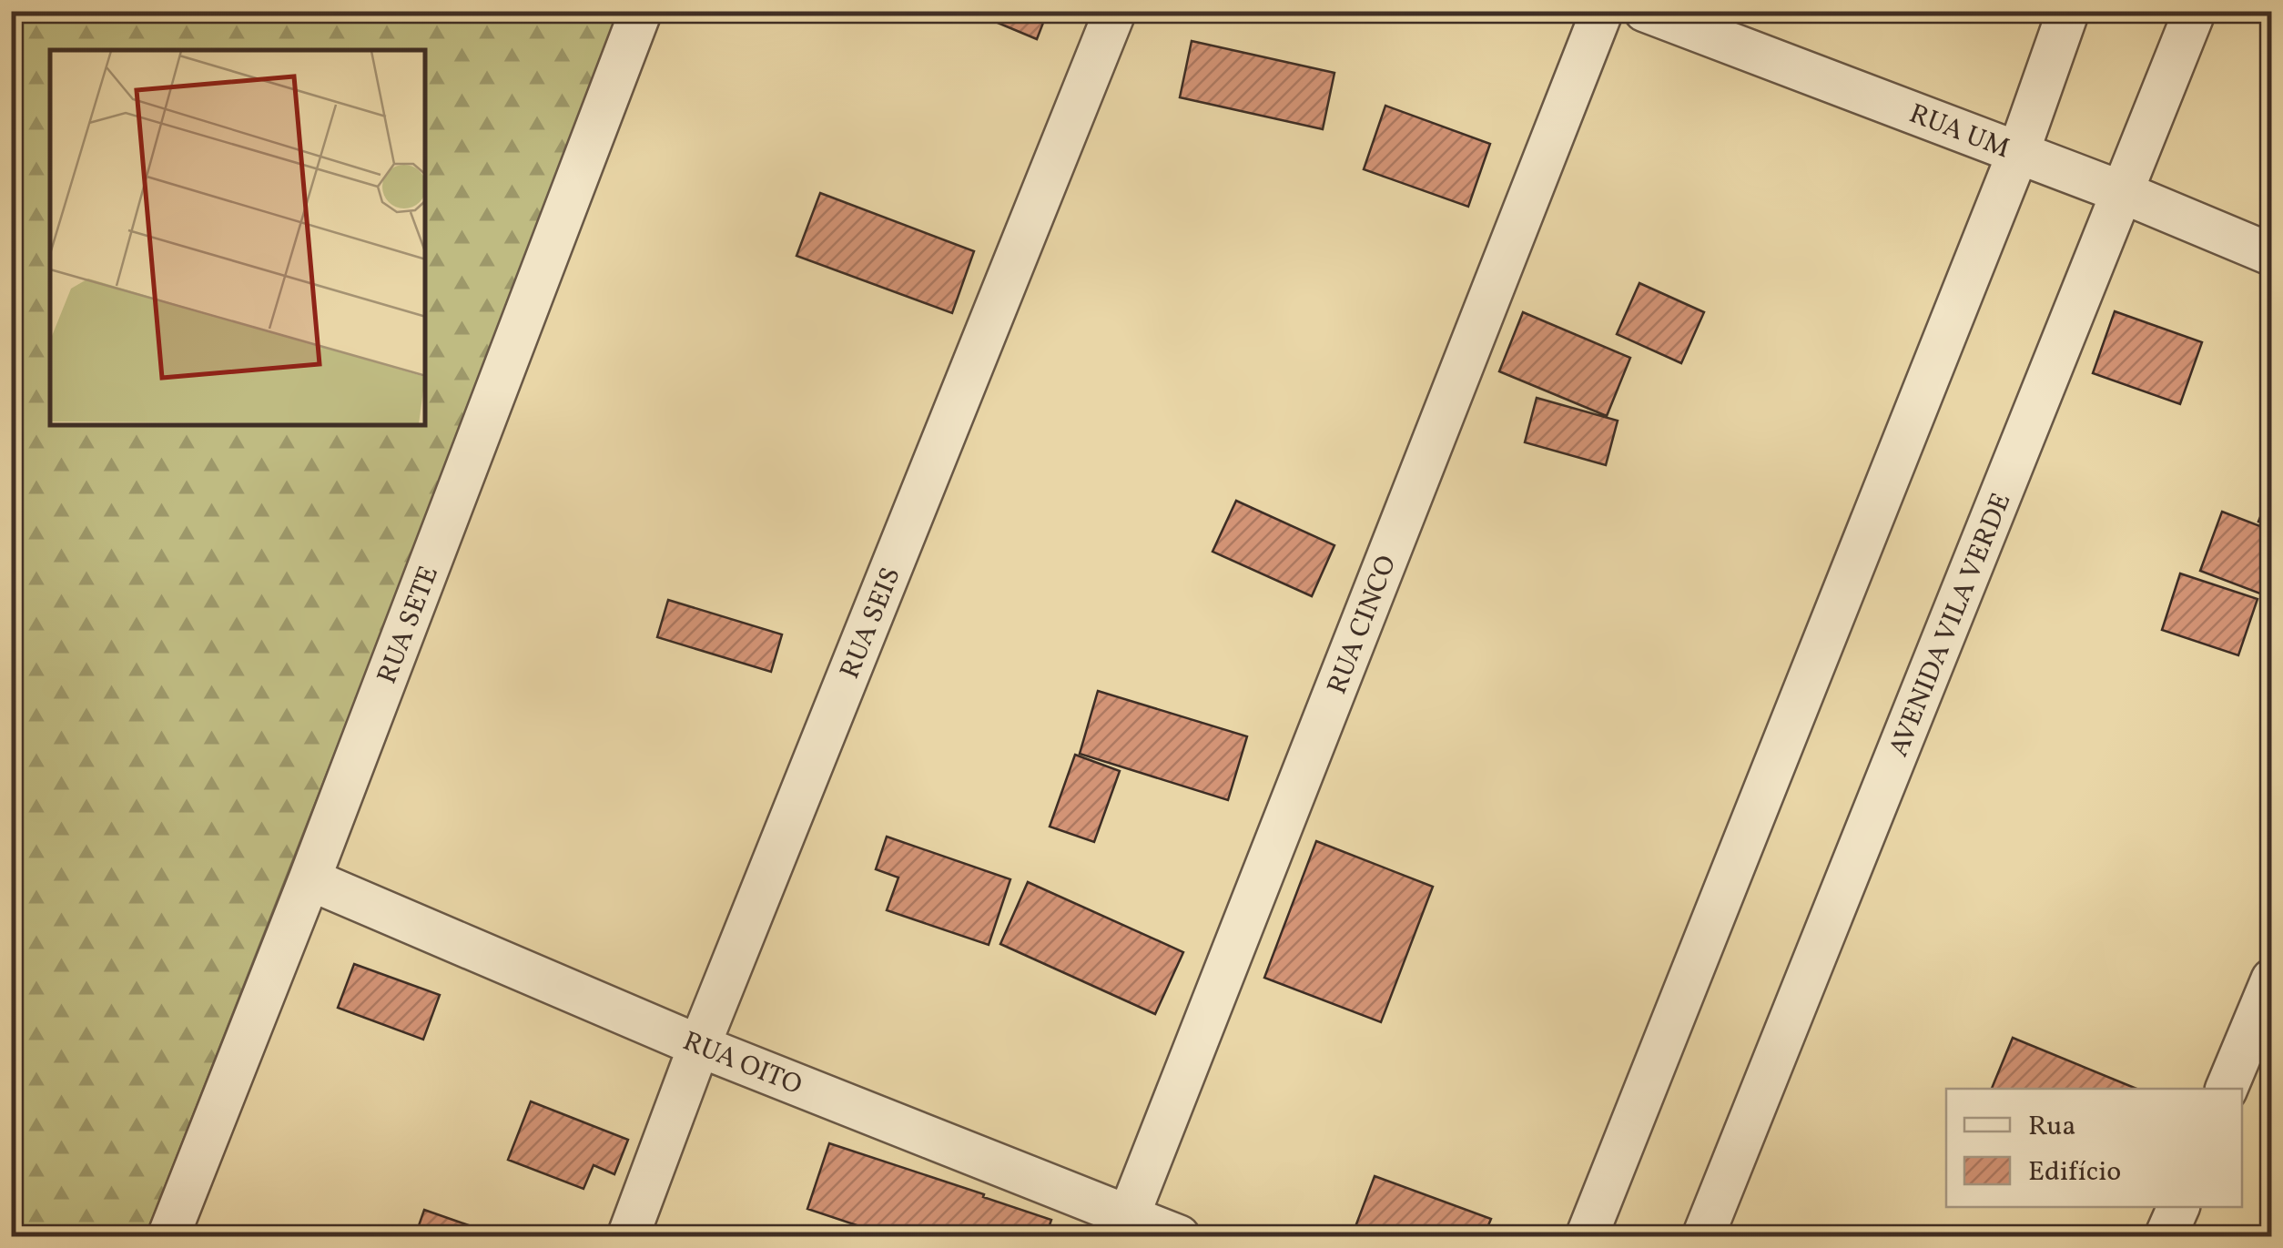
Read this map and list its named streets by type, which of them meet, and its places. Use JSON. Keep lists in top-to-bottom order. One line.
{"streets":{"street":["RUA UM","RUA SEIS","RUA SETE","RUA CINCO","AVENIDA VILA VERDE","RUA OITO"]},"crossings":[["RUA UM","AVENIDA VILA VERDE"],["RUA SEIS","RUA OITO"],["RUA SETE","RUA OITO"],["RUA CINCO","RUA OITO"]],"legend":["Rua","Edifício"]}
